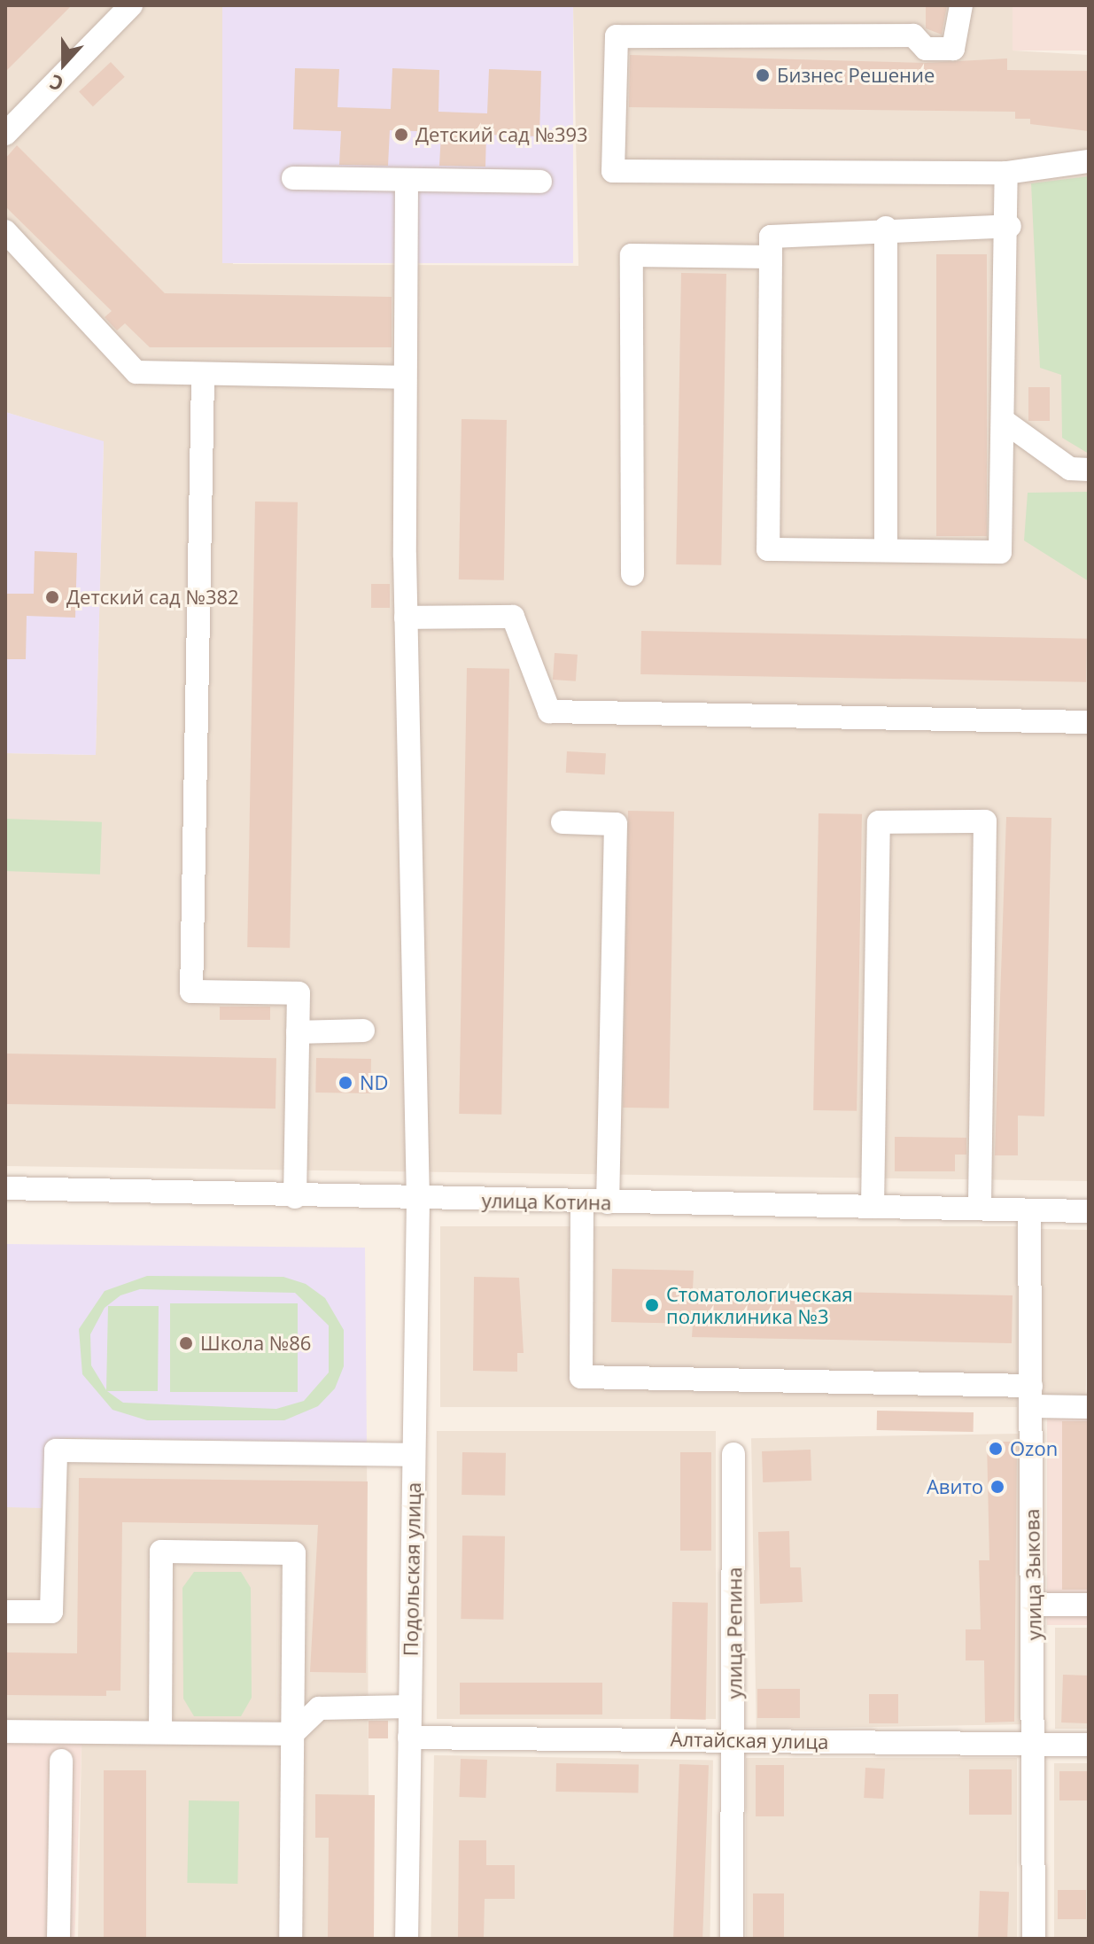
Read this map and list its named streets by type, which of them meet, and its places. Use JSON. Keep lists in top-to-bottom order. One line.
{"streets":{"street":["улица Котина","Подольская улица","улица Зыкова","улица Репина","Алтайская улица"]},"crossings":[["улица Котина","Подольская улица"],["улица Котина","улица Зыкова"],["Подольская улица","Алтайская улица"],["улица Зыкова","Алтайская улица"],["улица Репина","Алтайская улица"]],"places":["Бизнес Решение","Детский сад №393","Детский сад №382","ND","Стоматологическая поликлиника №3","Школа №86","Ozon","Авито"],"north":"bottom"}
